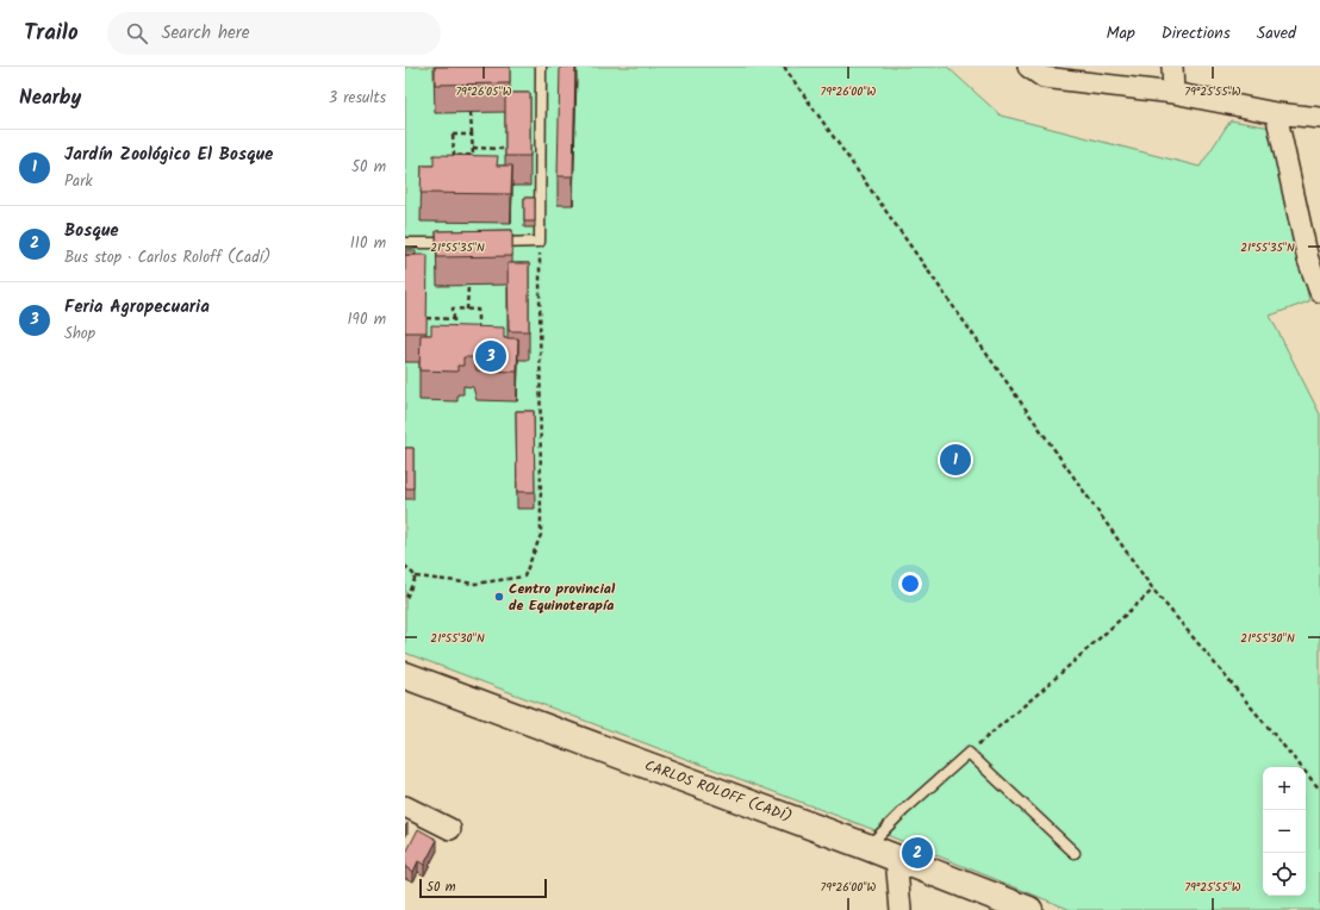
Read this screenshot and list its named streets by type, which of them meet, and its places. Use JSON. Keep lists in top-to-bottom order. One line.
{"streets":{"street":["CARLOS ROLOFF (CADÍ)"]},"places":["Centro provincial de Equinoterapía"],"scale_bar":"50 m","page":{"header":"Trailo","search":"Search here","nav":["Map","Directions","Saved"],"heading":["Nearby","3 results"],"list":[{"mark":"1","name":"Jardín Zoológico El Bosque","note":"Park","value":"50 m"},{"mark":"2","name":"Bosque","note":"Bus stop · Carlos Roloff (Cadí)","value":"110 m"},{"mark":"3","name":"Feria Agropecuaria","note":"Shop","value":"190 m"}],"pins":["3","1","2"],"map_buttons":["+","−"],"scale":"50 m"},"coordinates":["79°26'05\"W","79°26'00\"W","79°25'55\"W","21°55'35\"N","21°55'30\"N"]}
